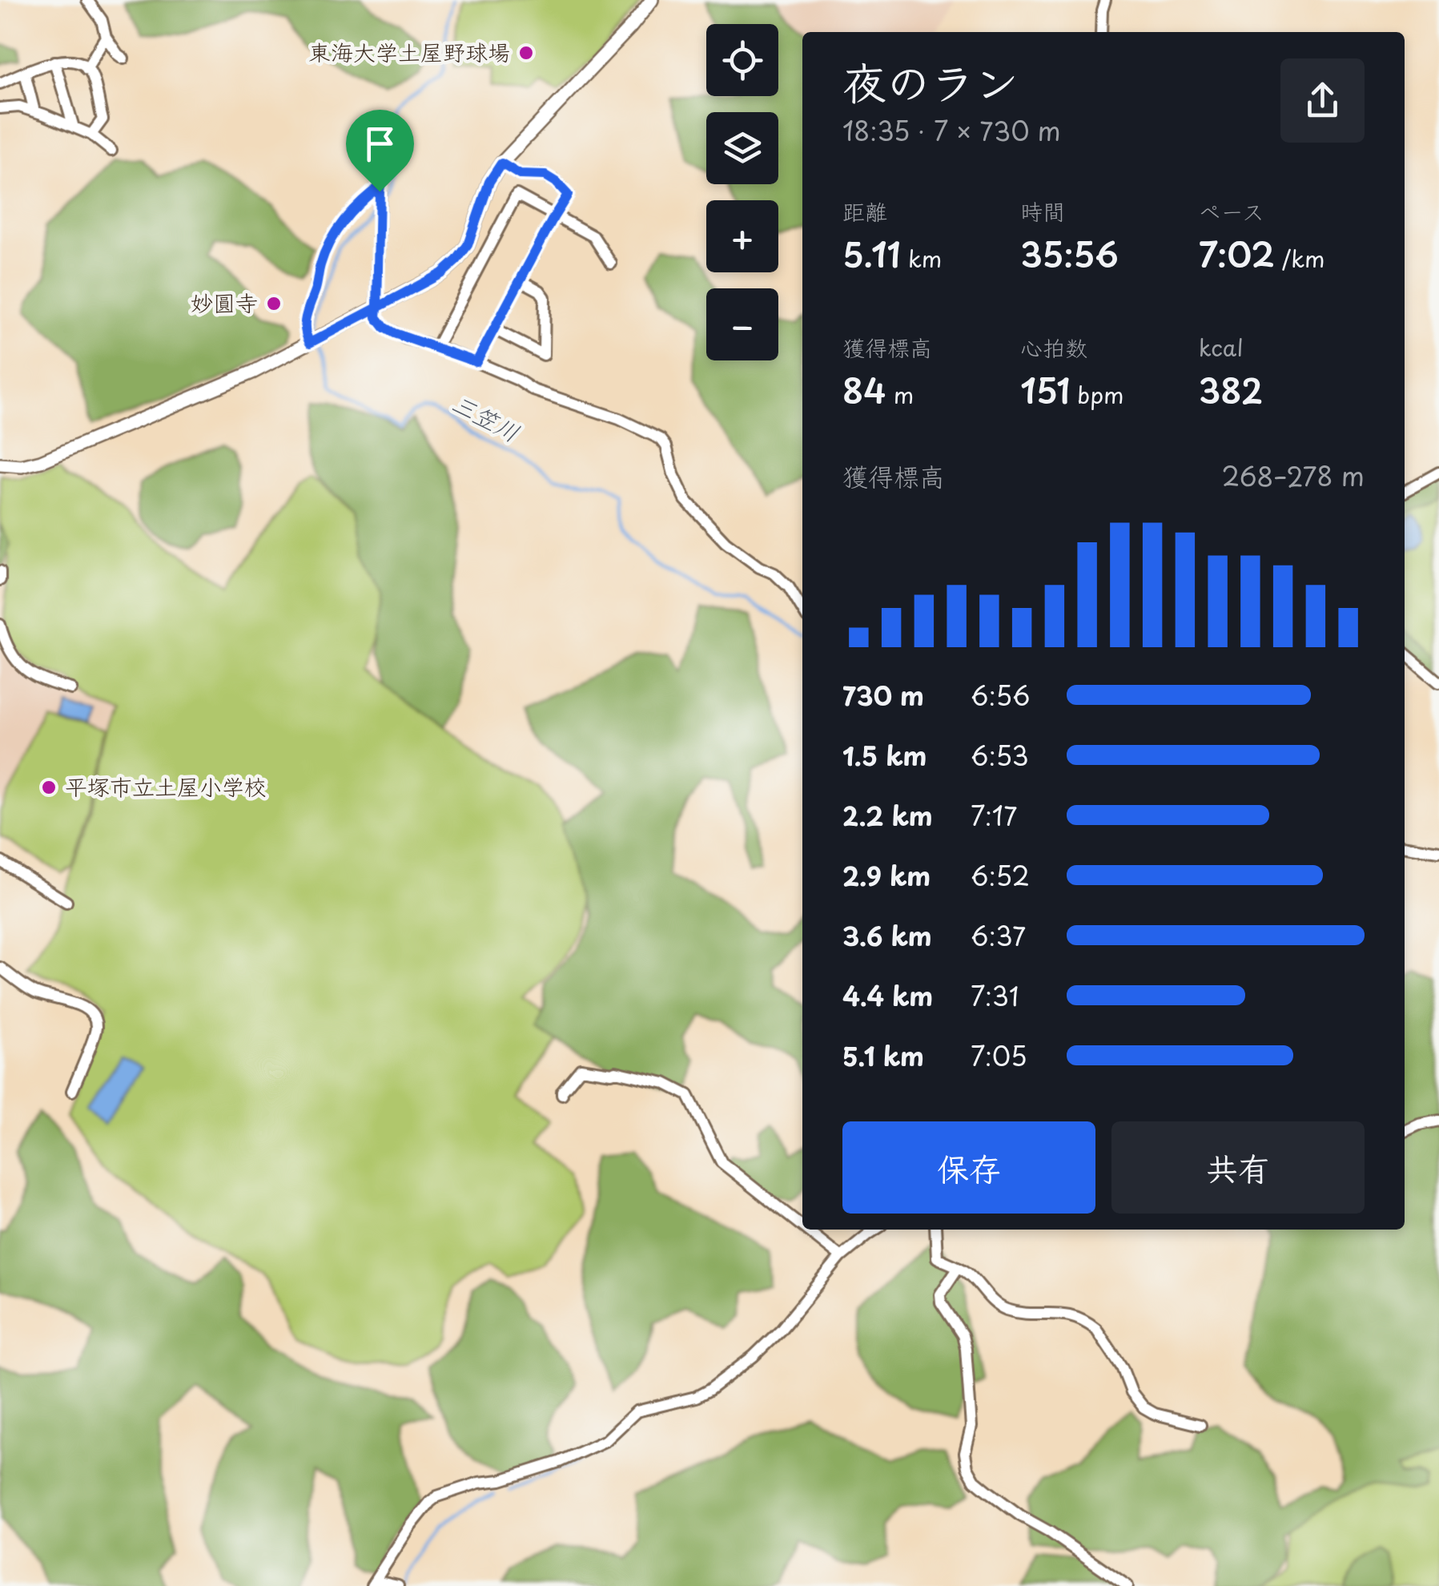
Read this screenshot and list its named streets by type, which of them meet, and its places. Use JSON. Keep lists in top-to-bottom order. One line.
{"water":["三笠川"],"places":["東海大学土屋野球場","妙圓寺","平塚市立土屋小学校"],"page":{"map_buttons":["+","−"],"heading":["夜のラン","18:35 · 7 × 730 m"],"stats":[["距離","5.11 km"],["時間","35:56"],["ペース","7:02 /km"],["獲得標高","84 m"],["心拍数","151 bpm"],["kcal","382"]],"chart":["獲得標高","268–278 m"],"list":[{"name":"730 m","note":"6:56"},{"name":"1.5 km","note":"6:53"},{"name":"2.2 km","note":"7:17"},{"name":"2.9 km","note":"6:52"},{"name":"3.6 km","note":"6:37"},{"name":"4.4 km","note":"7:31"},{"name":"5.1 km","note":"7:05"}],"buttons":["保存","共有"]}}
